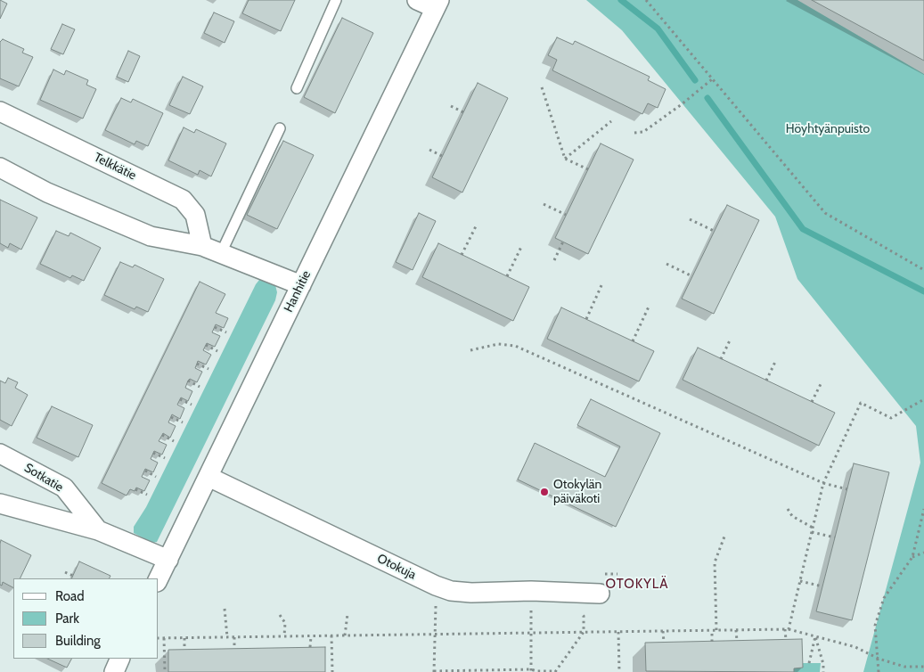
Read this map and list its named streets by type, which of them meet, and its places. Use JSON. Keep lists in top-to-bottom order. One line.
{"streets":{"street":["Telkkätie","Hanhitie","Sotkatie","Otokuja"]},"crossings":[["Hanhitie","Sotkatie"],["Hanhitie","Otokuja"]],"districts":["OTOKYLÄ"],"parks":["Höyhtyänpuisto"],"places":["Otokylän päiväkoti"],"legend":["Road","Park","Building"]}
